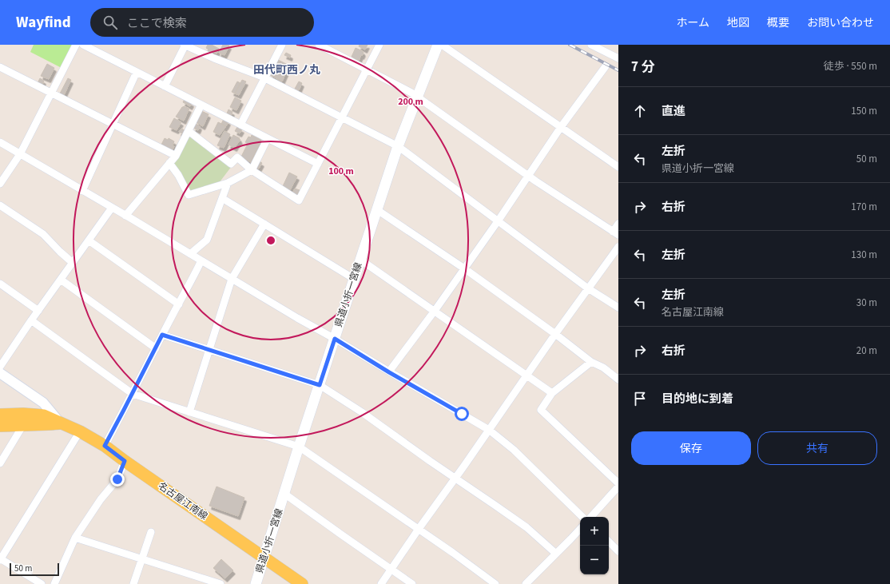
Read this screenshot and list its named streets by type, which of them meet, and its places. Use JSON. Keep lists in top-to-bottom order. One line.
{"streets":{"main road":["県道小折一宮線","名古屋江南線"]},"crossings":[["県道小折一宮線","名古屋江南線"]],"districts":["田代町西ノ丸"],"scale_bar":"50 m","page":{"header":"Wayfind","search":"ここで検索","nav":["ホーム","地図","概要","お問い合わせ"],"heading":["7 分","徒歩 · 550 m"],"list":[["直進","150 m"],["左折","県道小折一宮線","50 m"],["右折","170 m"],["左折","130 m"],["左折","名古屋江南線","30 m"],["右折","20 m"],"目的地に到着"],"buttons":["保存","共有"],"map_buttons":["+","−"],"scale":"50 m"},"rings":["200 m","100 m"]}
